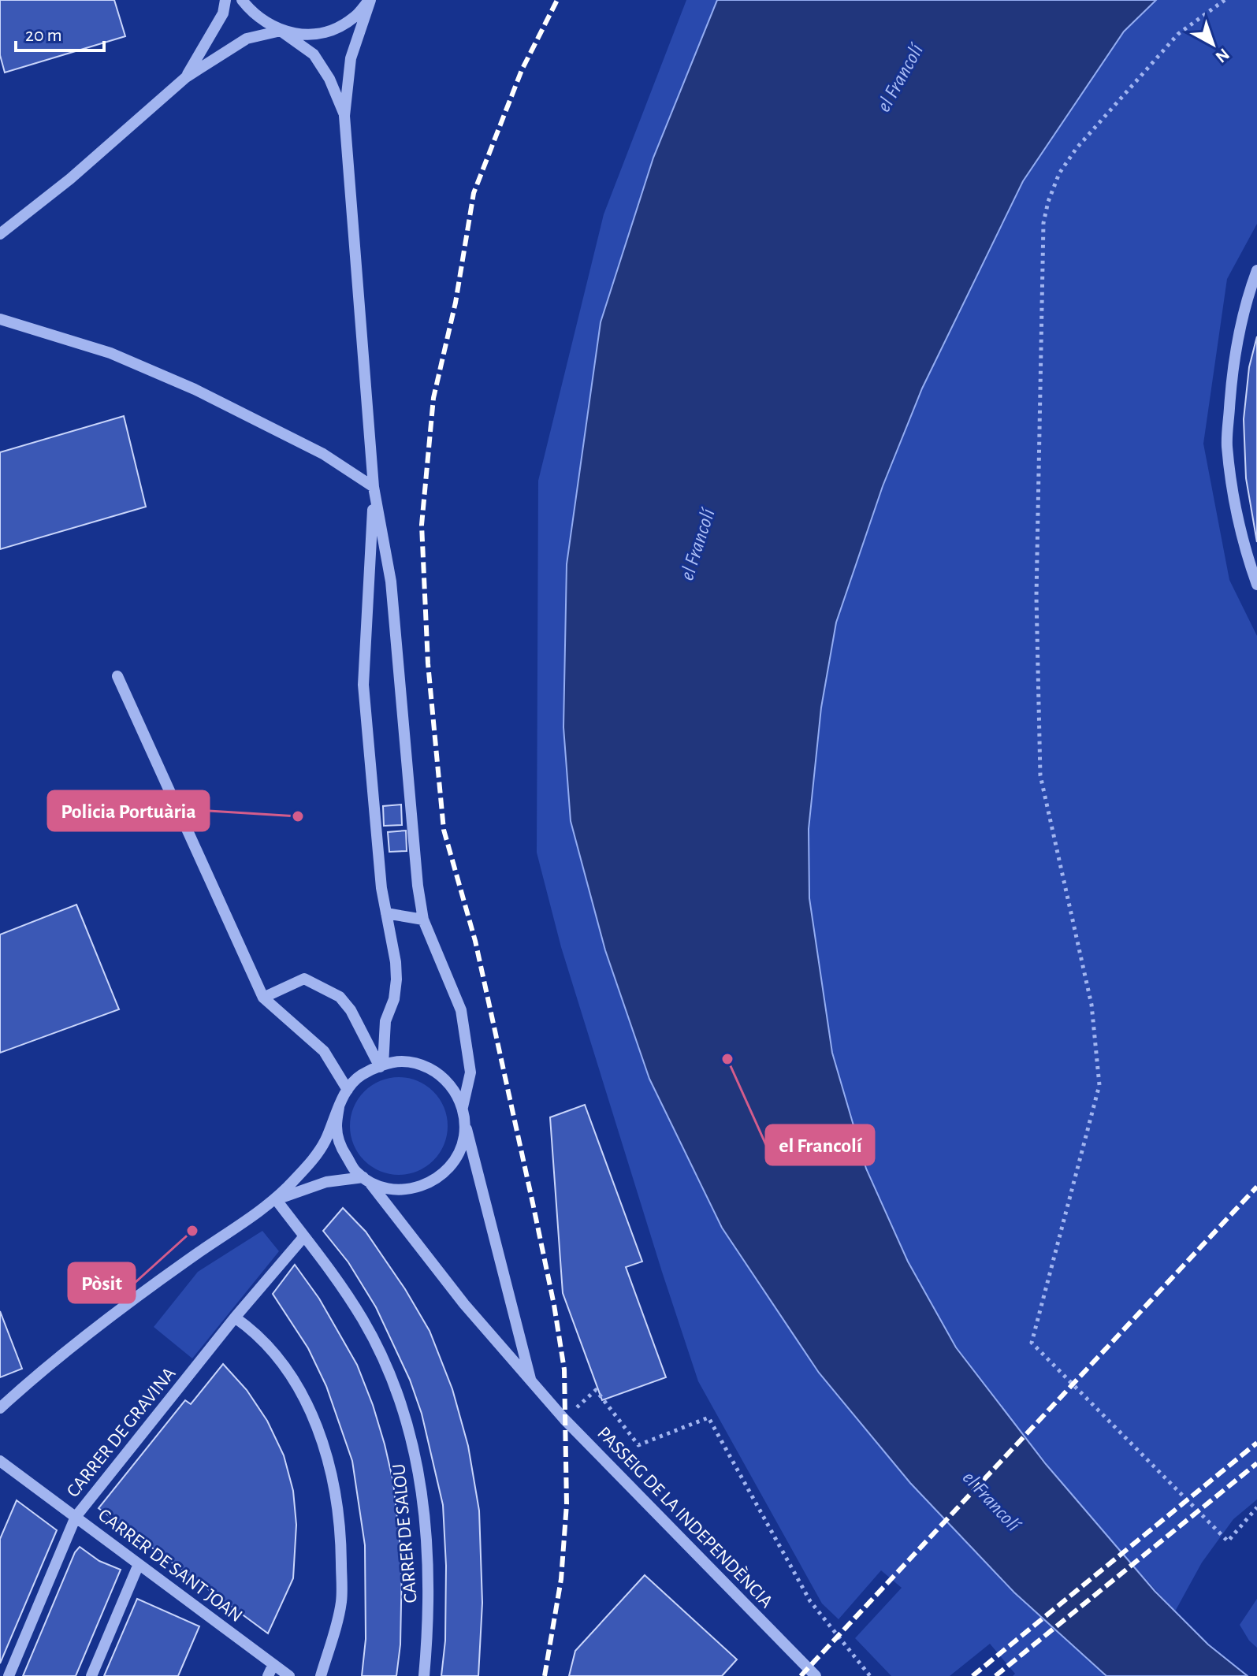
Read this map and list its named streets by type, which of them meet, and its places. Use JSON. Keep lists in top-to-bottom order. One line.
{"streets":{"street":["CARRER DE GRAVINA","PASSEIG DE LA INDEPENDÈNCIA","CARRER DE SALOU","CARRER DE SANT JOAN"]},"crossings":[["CARRER DE GRAVINA","CARRER DE SALOU"],["CARRER DE GRAVINA","CARRER DE SANT JOAN"]],"water":["el Francolí"],"places":["Policia Portuària","el Francolí","Pòsit"],"scale_bar":"20 m","north":"bottom right"}
